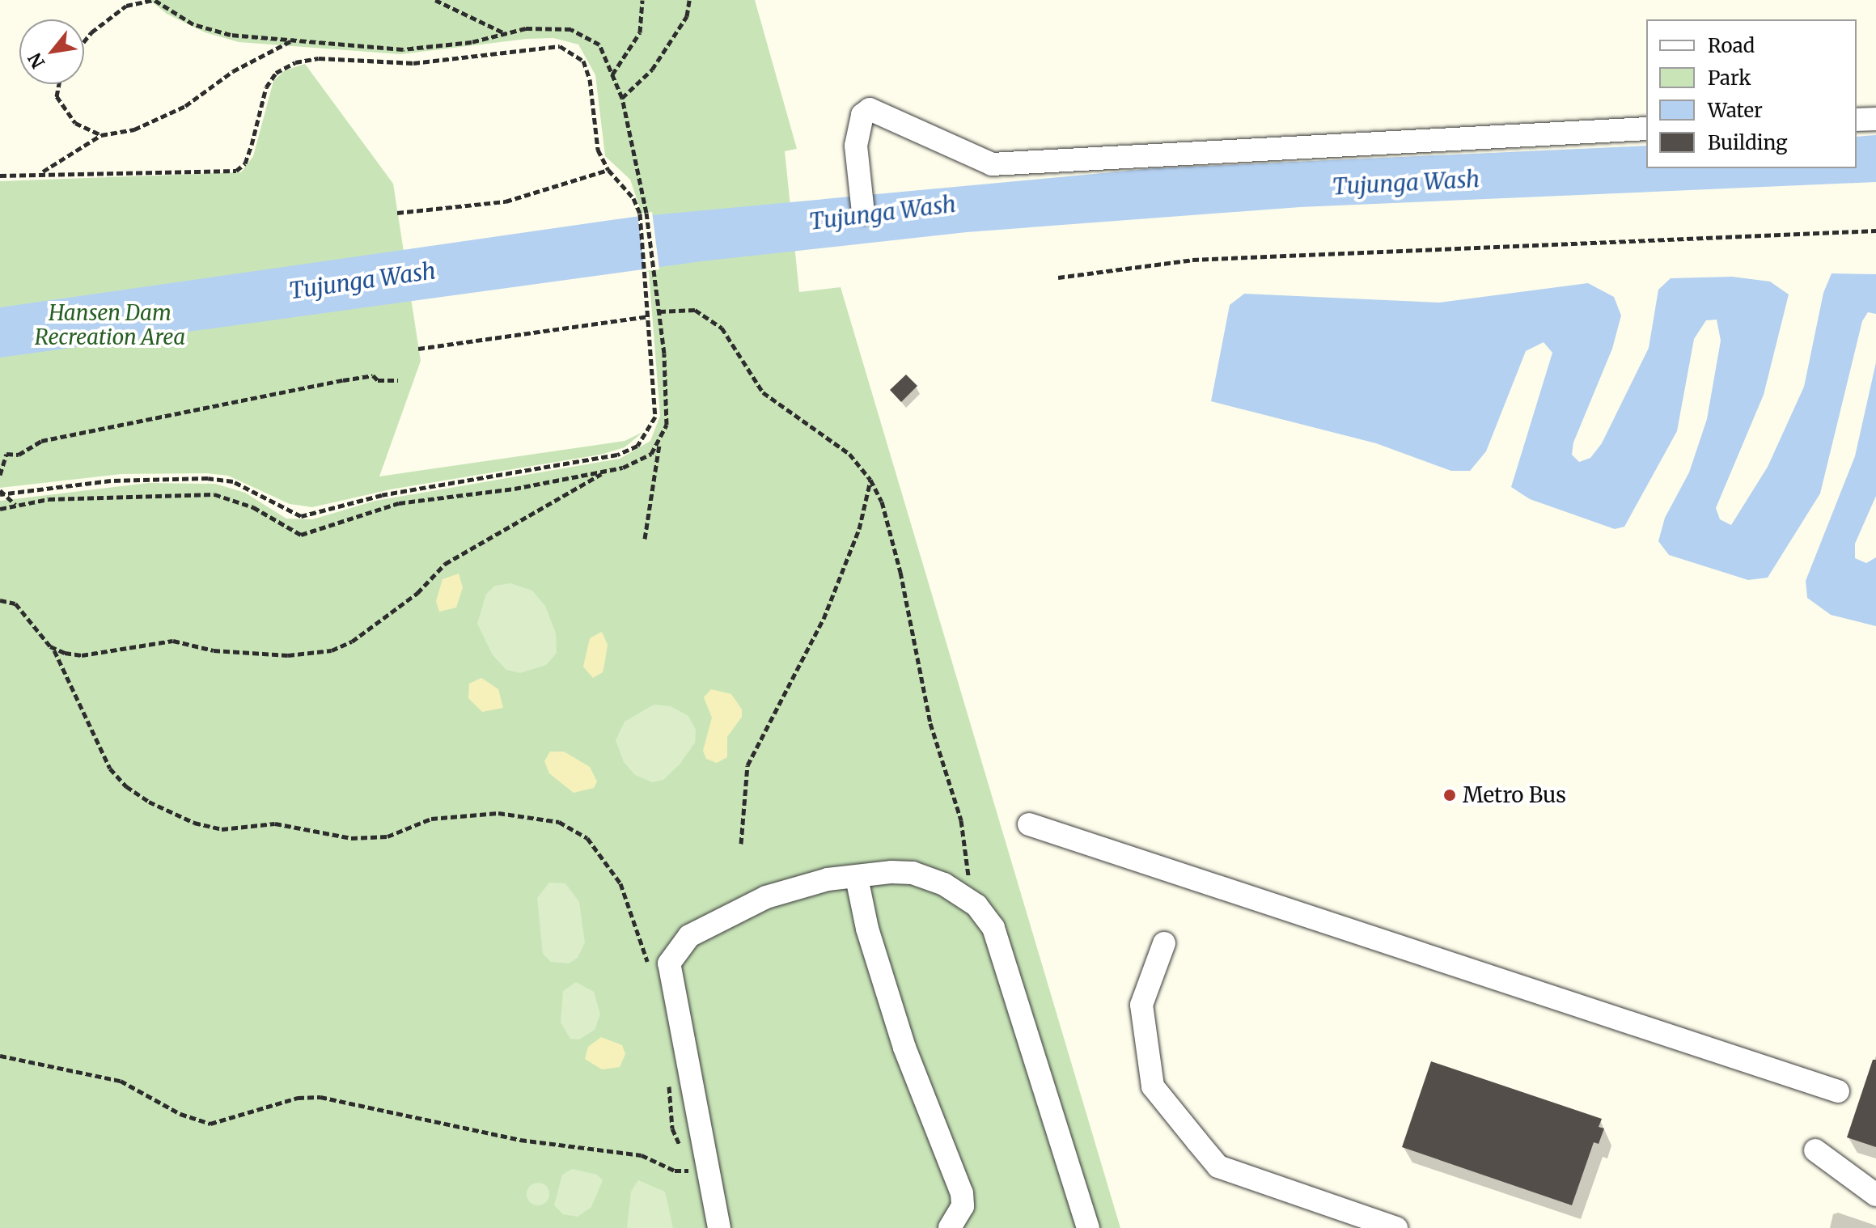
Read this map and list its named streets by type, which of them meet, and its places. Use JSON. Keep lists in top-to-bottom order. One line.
{"water":["Tujunga Wash"],"parks":["Hansen Dam Recreation Area"],"places":["Metro Bus"],"legend":["Road","Park","Water","Building"],"north":"bottom left"}
